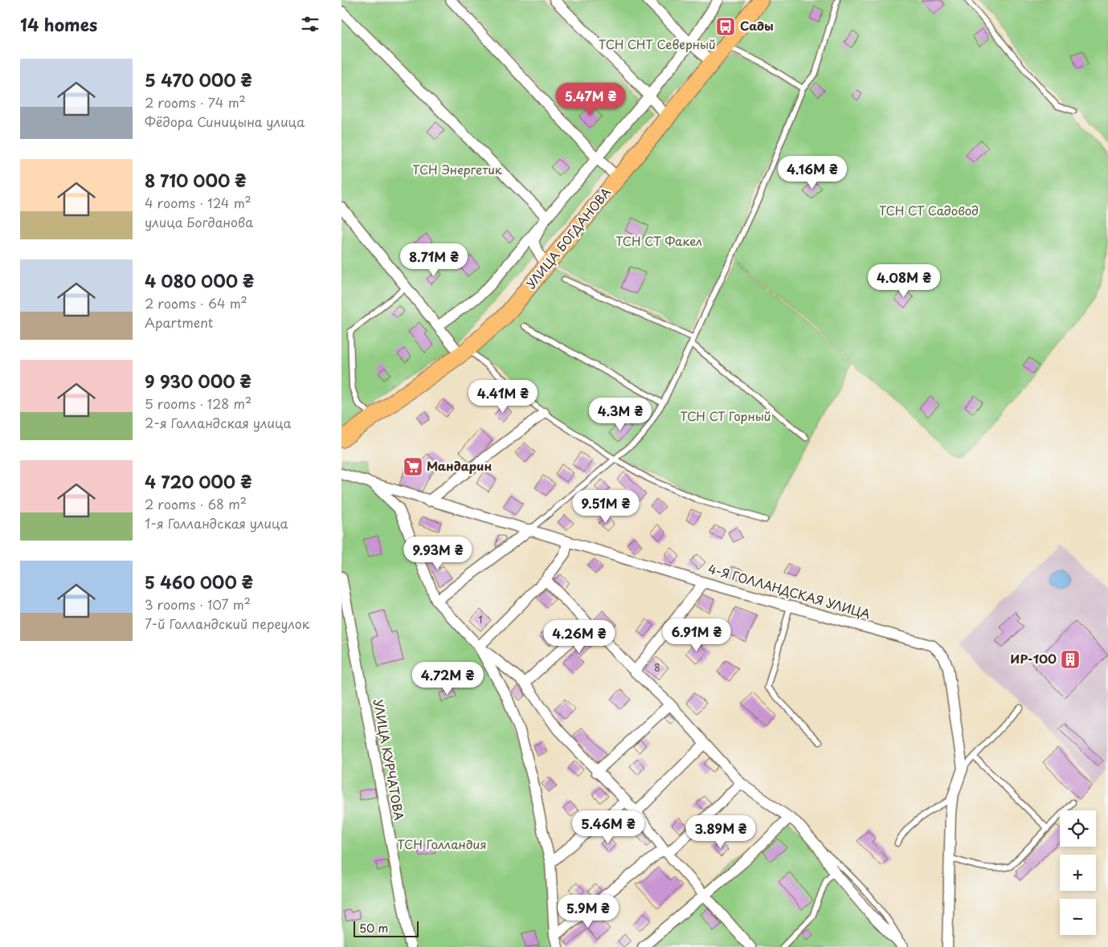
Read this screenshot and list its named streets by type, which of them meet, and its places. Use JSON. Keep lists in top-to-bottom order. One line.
{"streets":{"main road":["УЛИЦА БОГДАНОВА"],"street":["4-Я ГОЛЛАНДСКАЯ УЛИЦА","УЛИЦА КУРЧАТОВА"]},"parks":["ТСН СНТ Северный","ТСН Энергетик","ТСН СТ Садовод","ТСН СТ Факел","ТСН СТ Горный","ТСН Голландия"],"places":{"bus stop":["Сады"],"supermarket":["Мандарин"],"building":["ИР-100"]},"house_numbers":["1","8"],"scale_bar":"50 m","page":{"heading":"14 homes","list":[{"name":"5 470 000 ₴","note":"2 rooms · 74 m² · Фёдора Синицына улица"},{"name":"8 710 000 ₴","note":"4 rooms · 124 m² · улица Богданова"},{"name":"4 080 000 ₴","note":"2 rooms · 64 m² · Apartment"},{"name":"9 930 000 ₴","note":"5 rooms · 128 m² · 2-я Голландская улица"},{"name":"4 720 000 ₴","note":"2 rooms · 68 m² · 1-я Голландская улица"},{"name":"5 460 000 ₴","note":"3 rooms · 107 m² · 7-й Голландский переулок"}],"price":["5.47M ₴","4.16M ₴","8.71M ₴","4.08M ₴","4.41M ₴","4.3M ₴","9.51M ₴","9.93M ₴","6.91M ₴","4.26M ₴","4.72M ₴","5.46M ₴","3.89M ₴","5.9M ₴"],"map_buttons":["+","−"],"scale":"50 m"}}
